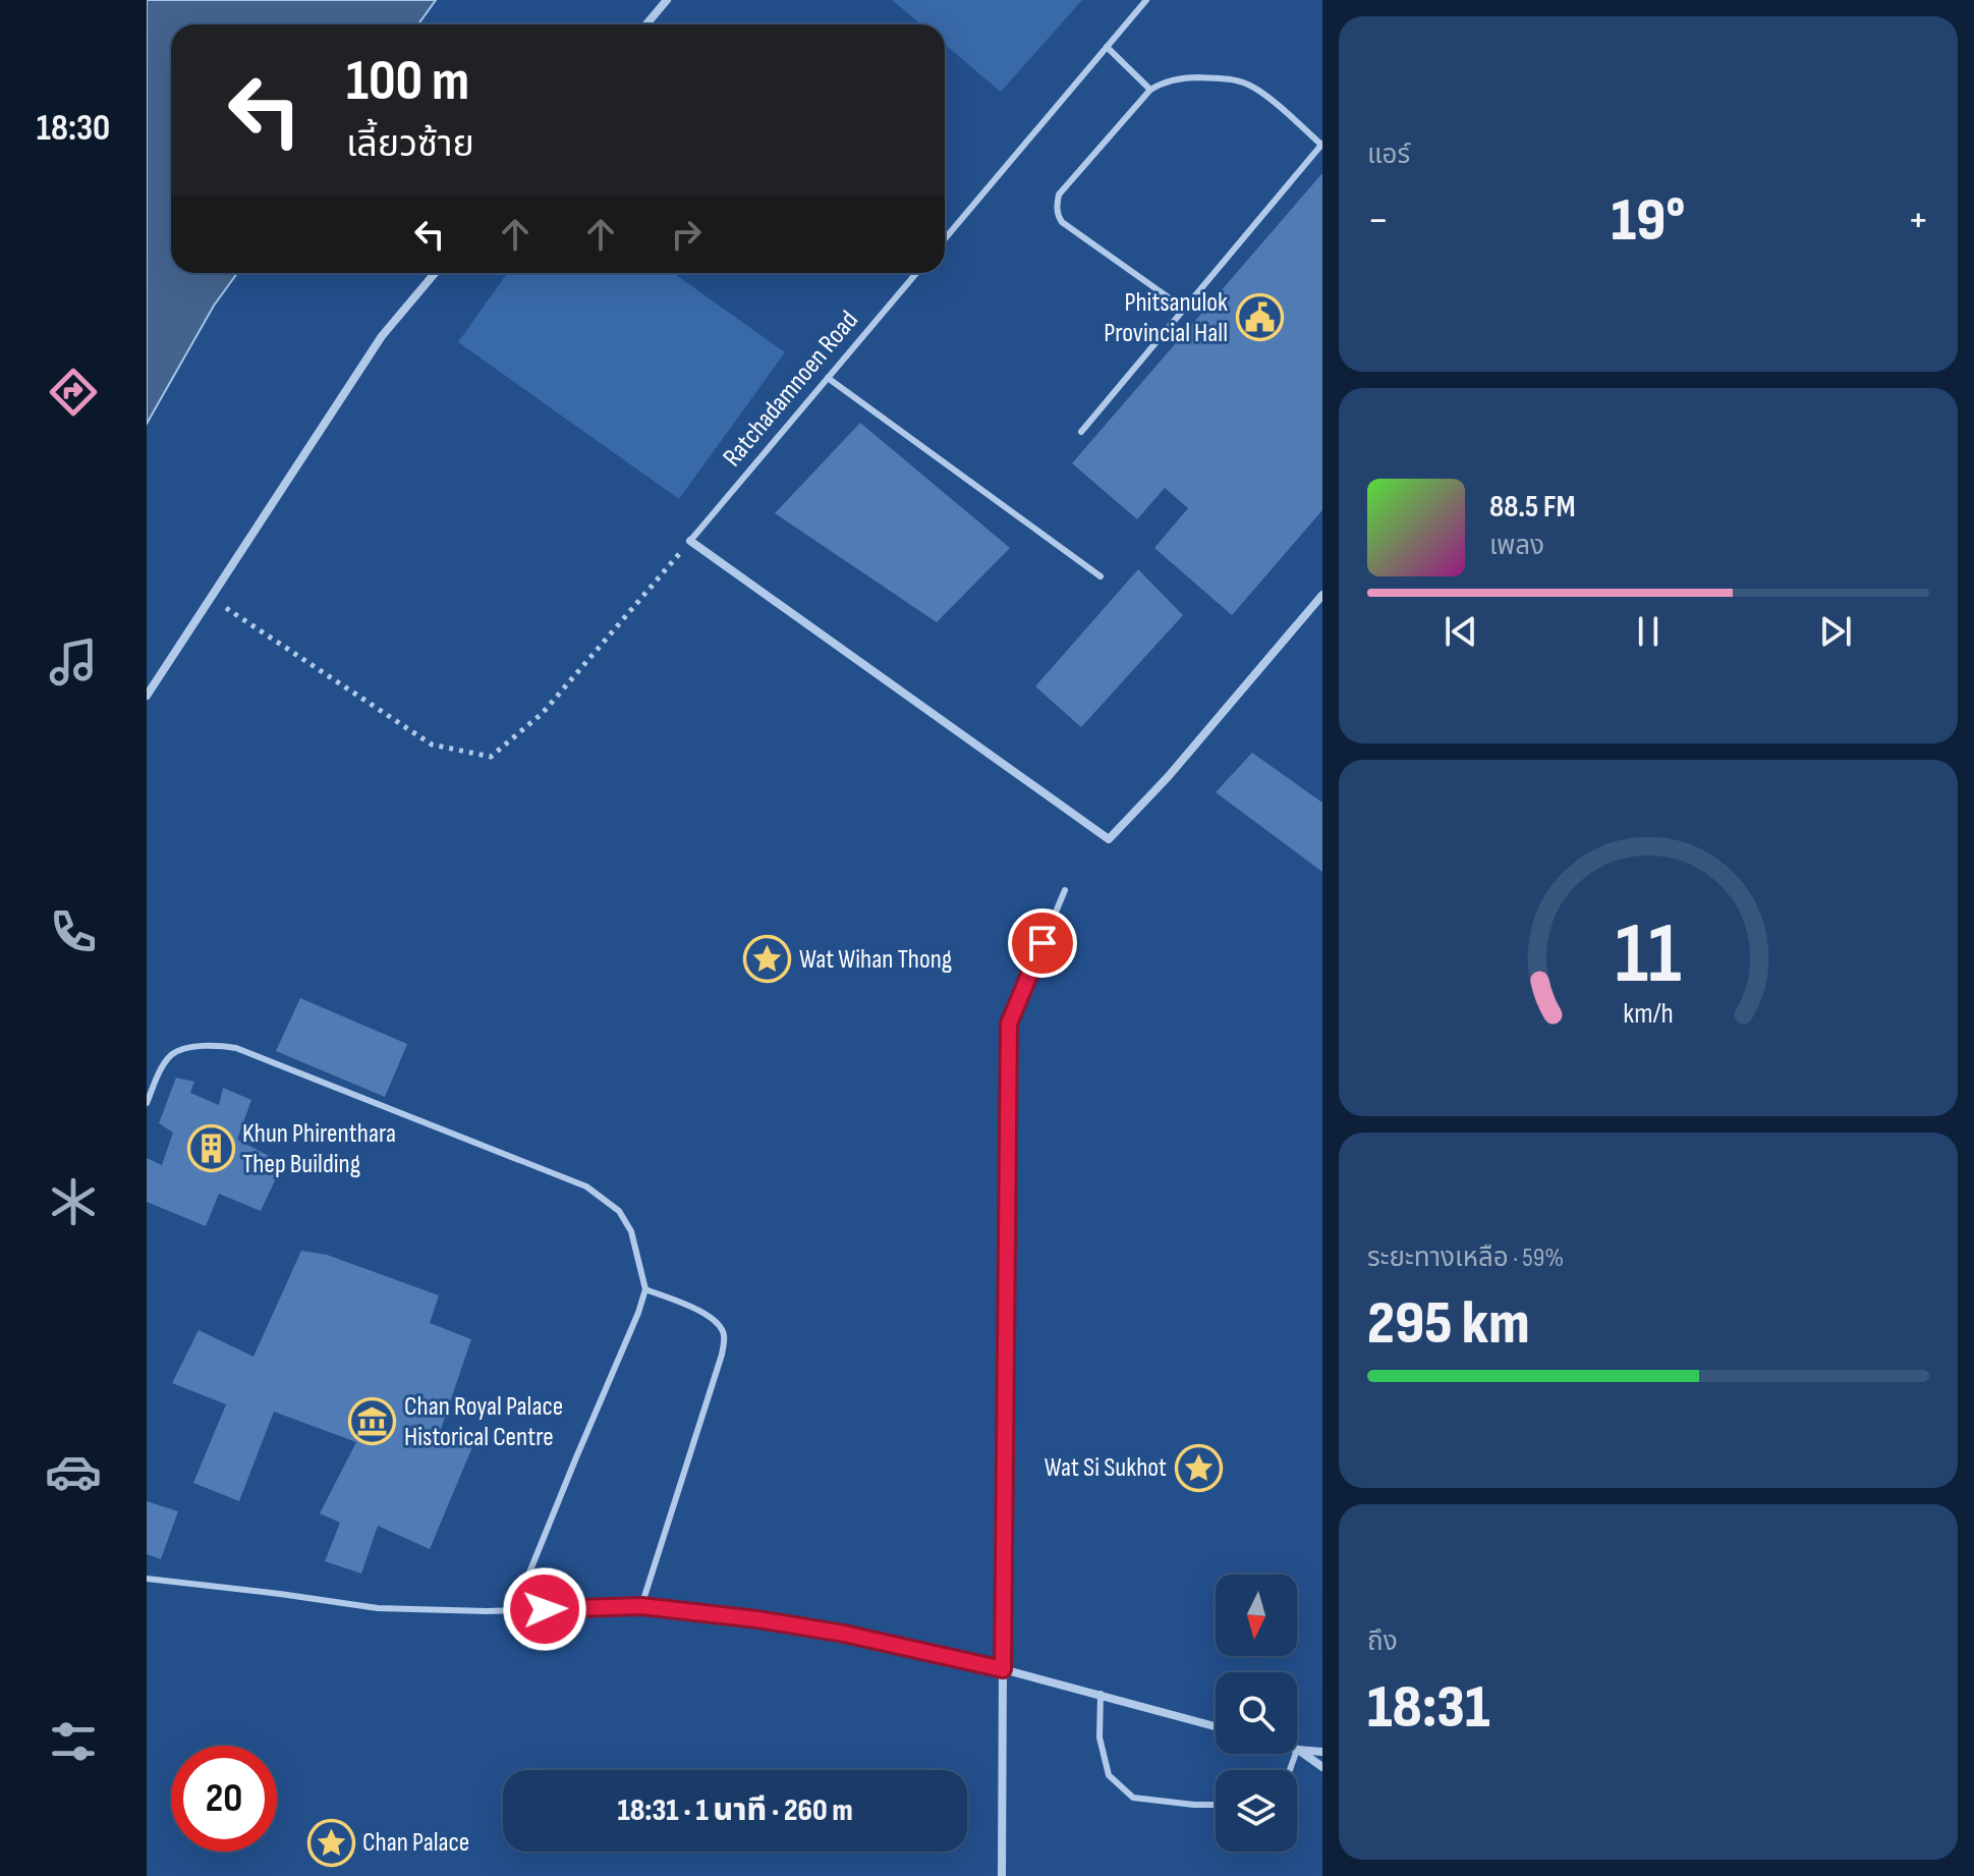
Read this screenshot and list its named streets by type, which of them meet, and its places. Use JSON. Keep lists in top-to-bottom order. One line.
{"streets":{"lane":["Ratchadamnoen Road"]},"places":{"public building":["Phitsanulok Provincial Hall"],"place":["Wat Wihan Thong","Wat Si Sukhot","Chan Palace"],"building":["Khun Phirenthara Thep Building"],"museum":["Chan Royal Palace Historical Centre"]},"north":"bottom","page":{"tabs":"18:30","tile":["แอร์",["ระยะทางเหลือ · 59%","295 km"],["ถึง","18:31"]],"turn":["100 m","เลี้ยวซ้าย"],"heat":["−","19°","+"],"song":["88.5 FM","เพลง"],"limit":"20","trip":"18:31 · 1 นาที · 260 m","gauge":["11","km/h"]}}
